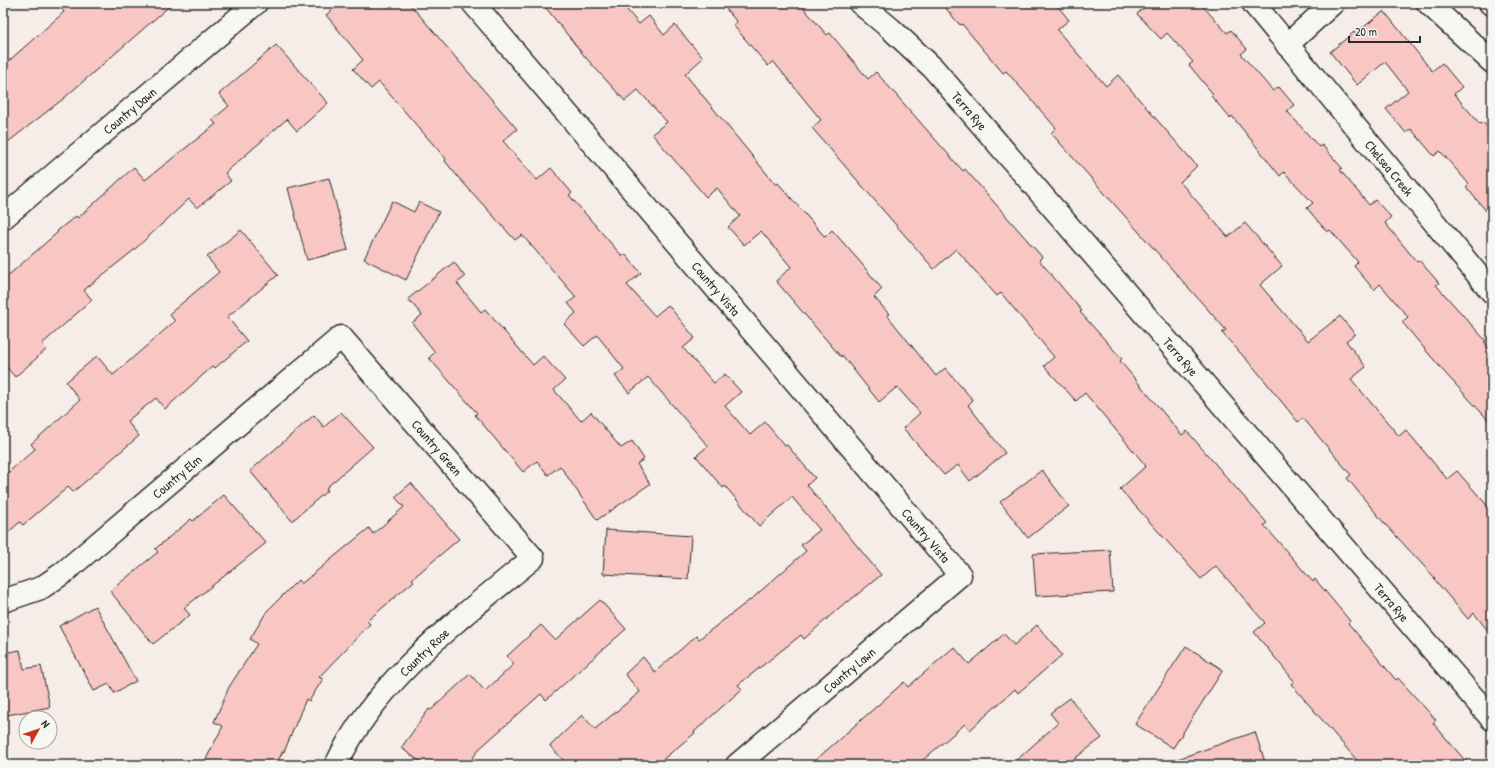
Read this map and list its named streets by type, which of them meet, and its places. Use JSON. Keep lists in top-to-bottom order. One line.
{"streets":{"street":["Terra Rye","Country Dawn","Chelsea Creek","Country Vista","Country Green","Country Elm","Country Rose","Country Lawn"]},"crossings":[["Country Vista","Country Lawn"],["Country Green","Country Elm"],["Country Green","Country Rose"]],"scale_bar":"20 m","north":"top right"}
